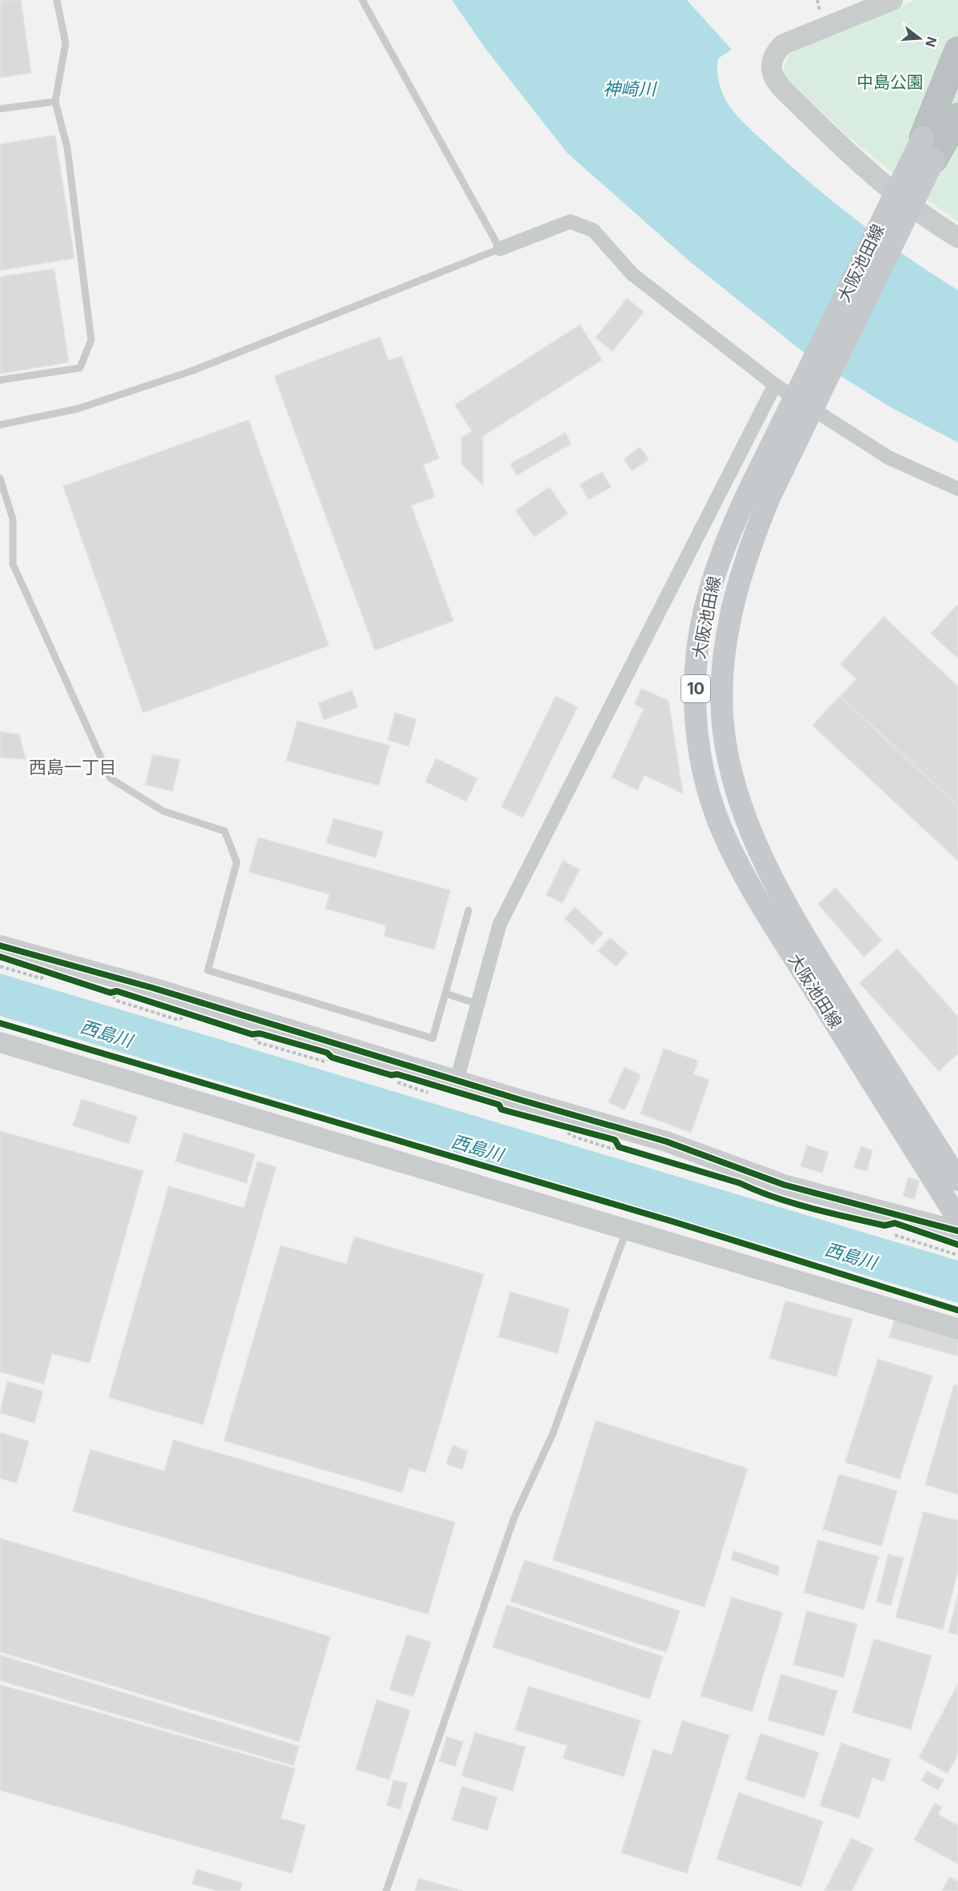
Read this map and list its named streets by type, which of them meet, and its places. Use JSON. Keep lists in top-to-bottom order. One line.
{"streets":{"main road":["大阪池田線","10"]},"districts":["西島一丁目"],"water":["神崎川","西島川"],"parks":["中島公園"],"north":"right"}
